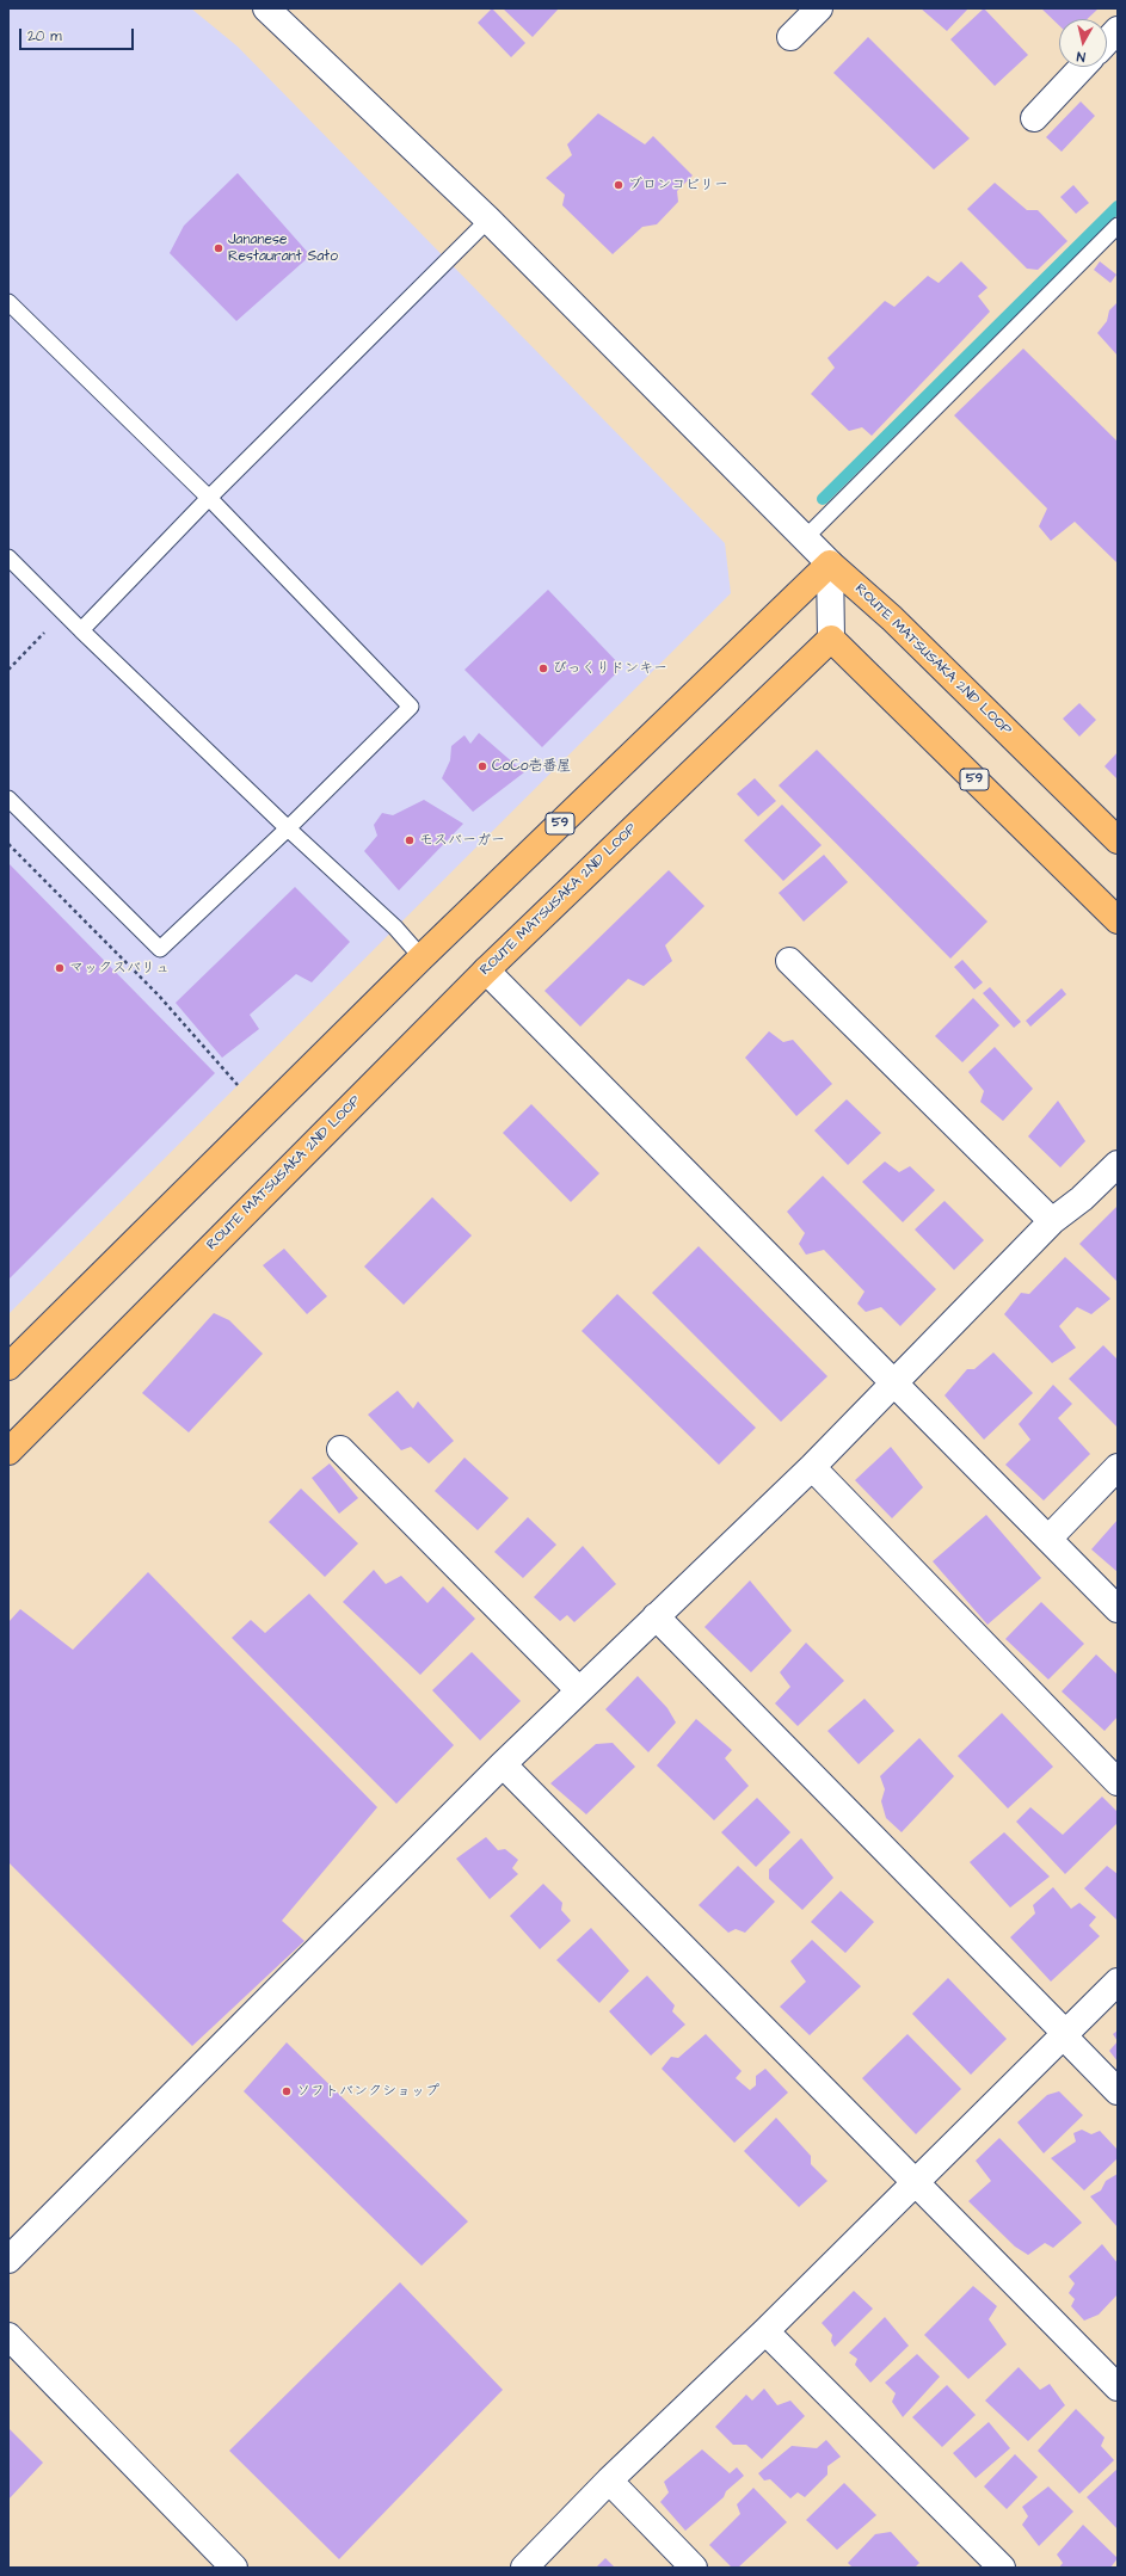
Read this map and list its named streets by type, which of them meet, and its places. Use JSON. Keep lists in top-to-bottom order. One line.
{"streets":{"main road":["ROUTE MATSUSAKA 2ND LOOP","59"]},"crossings":[["ROUTE MATSUSAKA 2ND LOOP","59"]],"places":["ブロンコビリー","Jananese Restaurant Sato","びっくりドンキー","CoCo壱番屋","モスバーガー","マックスバリュ","ソフトバンクショップ"],"scale_bar":"20 m","north":"bottom"}
